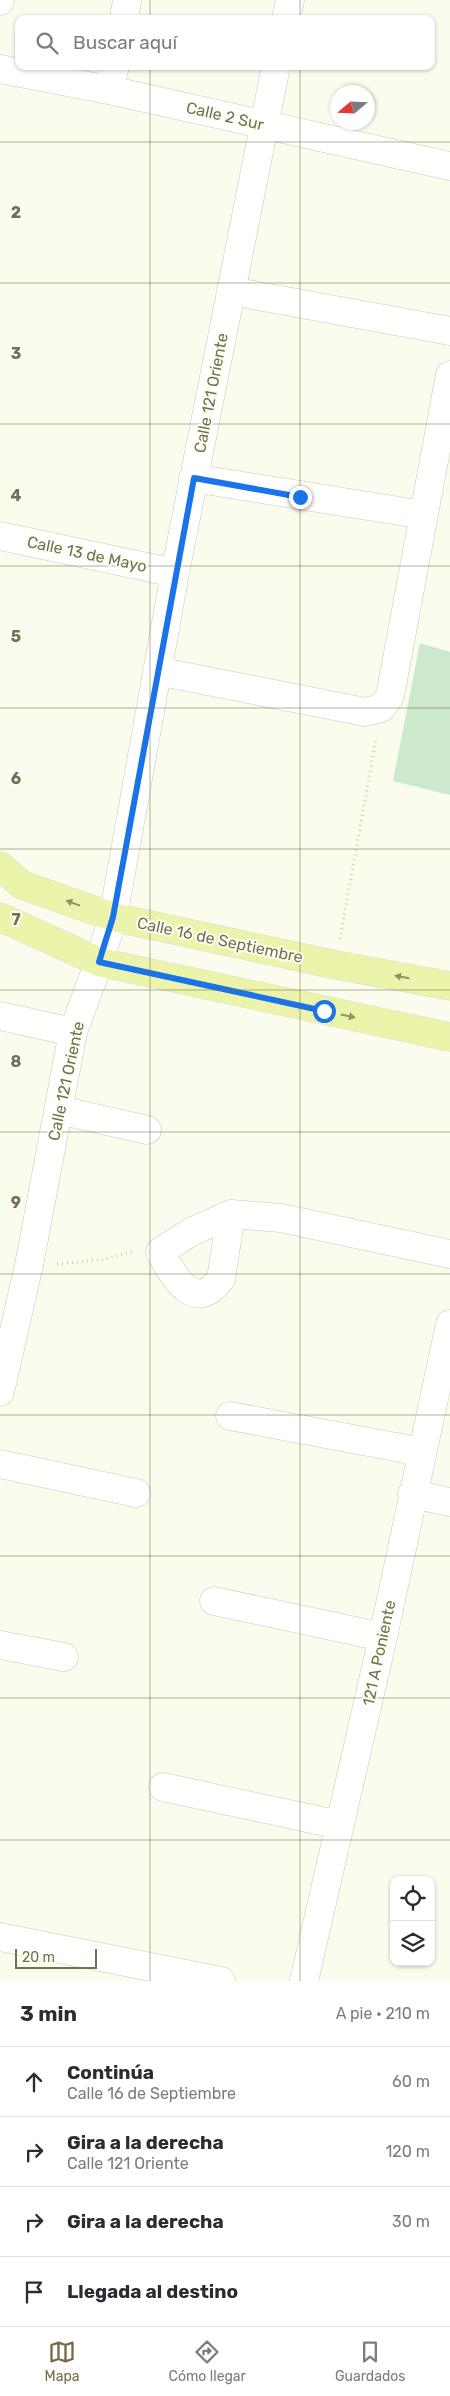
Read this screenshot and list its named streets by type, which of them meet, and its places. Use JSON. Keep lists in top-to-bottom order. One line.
{"streets":{"main road":["Calle 16 de Septiembre"],"street":["Calle 2 Sur","Calle 121 Oriente","Calle 13 de Mayo","121 A Poniente"]},"crossings":[["Calle 2 Sur","Calle 121 Oriente"],["Calle 121 Oriente","Calle 13 de Mayo"],["Calle 121 Oriente","Calle 16 de Septiembre"]],"scale_bar":"20 m","north":"left","page":{"search":"Buscar aquí","scale":"20 m","heading":["3 min","A pie · 210 m"],"list":[["Continúa","Calle 16 de Septiembre","60 m"],["Gira a la derecha","Calle 121 Oriente","120 m"],["Gira a la derecha","30 m"],"Llegada al destino"],"nav":["Mapa","Cómo llegar","Guardados"]},"grid":{"rows":["2","3","4","5","6","7","8","9"]}}
